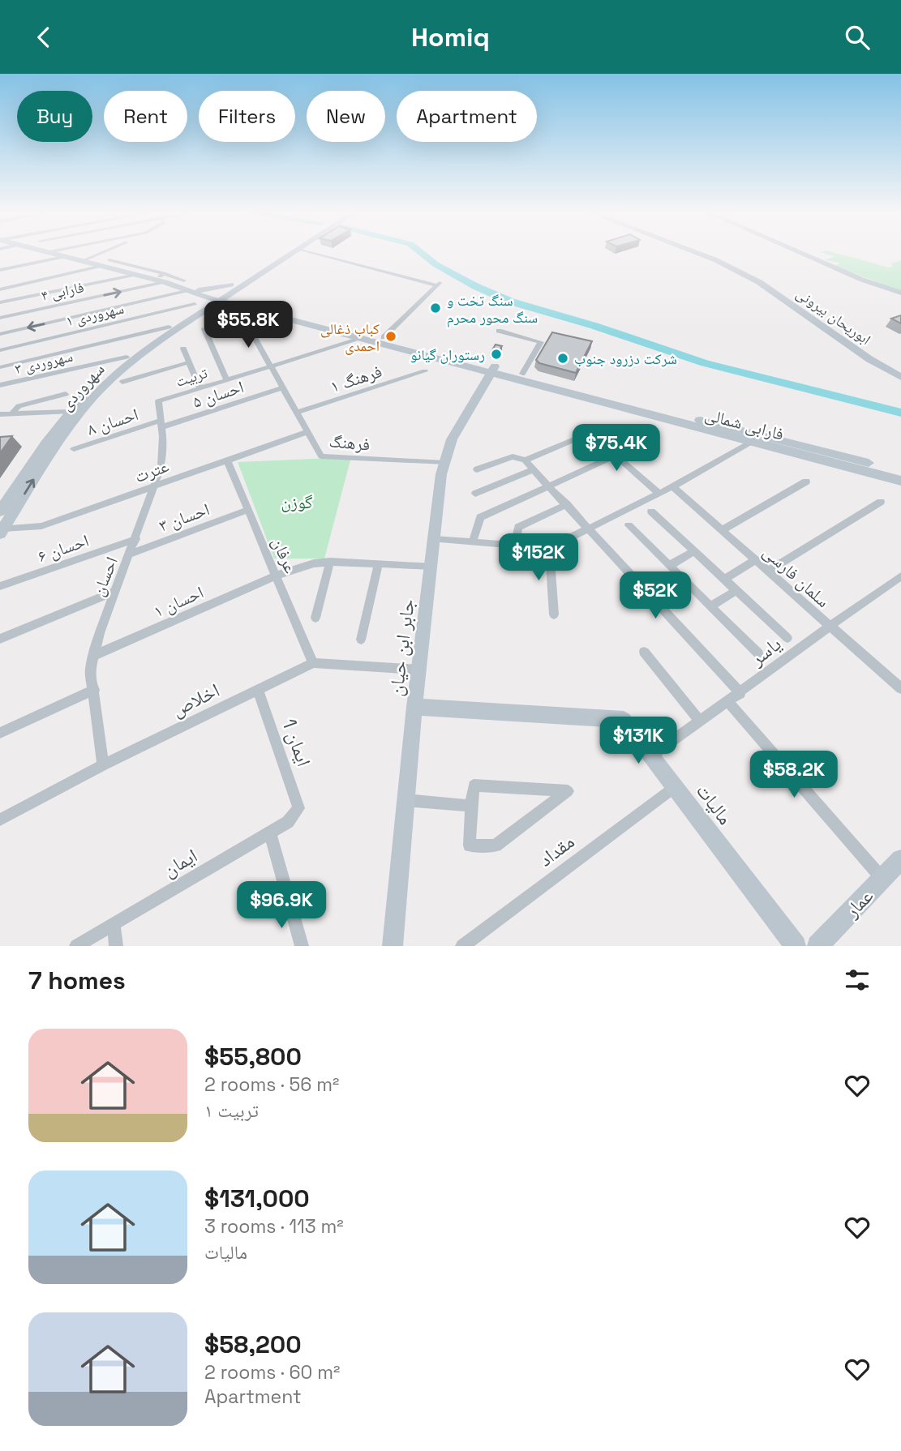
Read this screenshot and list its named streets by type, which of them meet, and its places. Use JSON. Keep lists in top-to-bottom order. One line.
{"streets":{"street":["فارابی ۴","سهروردی ۱","ابوریحان بیرونی","سهروردی ۳","تربیت","فرهنگ ۱","سهروردی","احسان ۵","احسان ۸","فارابی شمالی","فرهنگ","عترت","احسان ۳","احسان ۶","عرفان","احسان","سلمان فارسی","احسان ۱","جابر ابن حیان","یاسر","اخلاص","ایمان 1","مالیات","مقداد","ایمان","عمار"]},"crossings":[["فارابی ۴","فارابی شمالی"],["سهروردی ۱","سهروردی"],["سهروردی ۳","سهروردی"],["تربیت","فارابی شمالی"],["تربیت","فرهنگ"],["تربیت","احسان"],["فرهنگ ۱","فرهنگ"],["سهروردی","فارابی شمالی"],["سهروردی","عترت"],["احسان ۵","احسان ۸"],["احسان ۵","فرهنگ"],["احسان ۵","احسان"],["احسان ۸","احسان"],["فارابی شمالی","جابر ابن حیان"],["فرهنگ","عترت"],["فرهنگ","جابر ابن حیان"],["عترت","عرفان"],["عترت","احسان"],["احسان ۳","عرفان"],["احسان ۳","احسان"],["احسان ۶","احسان"],["عرفان","احسان ۱"],["عرفان","اخلاص"],["احسان","احسان ۱"],["احسان","اخلاص"],["سلمان فارسی","یاسر"],["احسان ۱","جابر ابن حیان"],["جابر ابن حیان","مالیات"],["یاسر","مالیات"],["اخلاص","ایمان 1"],["ایمان 1","ایمان"],["مالیات","مقداد"]],"parks":["گوزن"],"places":["سنگ تخت و سنگ محور محرم","کباب ذغالی احمدی","رستوران گیانو","شرکت دزرود جنوب"],"page":{"header":"Homiq","chip":["Buy","Rent","Filters","New","Apartment"],"price":["$55.8K","$75.4K","$152K","$52K","$131K","$58.2K","$96.9K"],"heading":"7 homes","list":[{"name":"$55,800","note":"2 rooms · 56 m² · تربیت ۱"},{"name":"$131,000","note":"3 rooms · 113 m² · مالیات"},{"name":"$58,200","note":"2 rooms · 60 m² · Apartment"}]}}
